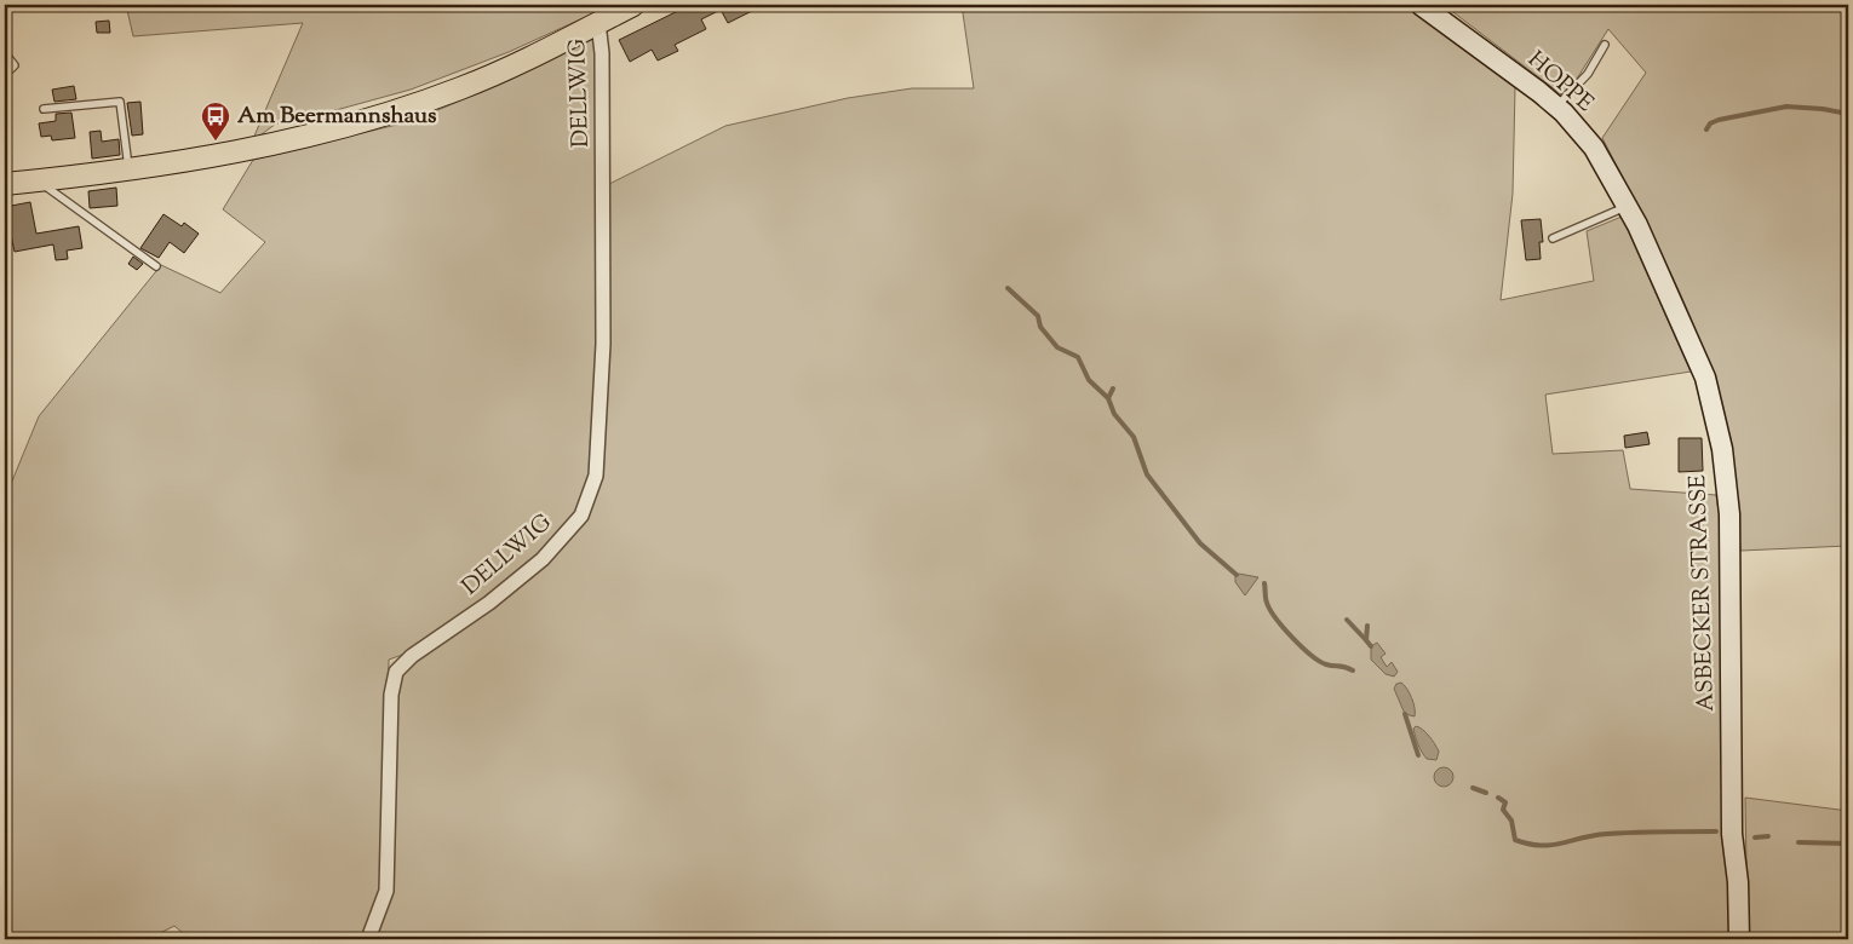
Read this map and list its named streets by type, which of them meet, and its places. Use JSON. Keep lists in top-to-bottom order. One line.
{"streets":{"main road":["HOPPE","ASBECKER STRASSE"],"street":["DELLWIG"]},"crossings":[["HOPPE","ASBECKER STRASSE"]],"places":{"bus stop":["Am Beermannshaus"]}}
